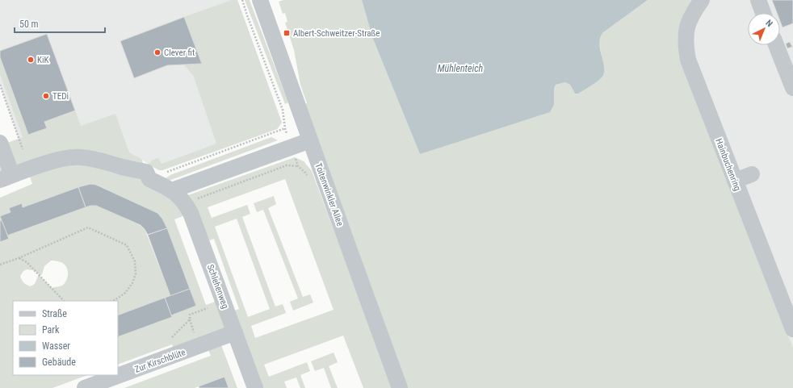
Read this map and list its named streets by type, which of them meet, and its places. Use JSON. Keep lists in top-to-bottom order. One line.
{"streets":{"street":["Hainbuchenring","Toitenwinkler Allee","Schlehenweg","Zur Kirschblüte"]},"crossings":[["Schlehenweg","Zur Kirschblüte"]],"water":["Mühlenteich"],"places":{"transit":["Albert-Schweitzer-Straße"],"other":["Clever fit","KiK","TEDi"]},"legend":["Straße","Park","Wasser","Gebäude"],"scale_bar":"50 m","north":"top right"}
